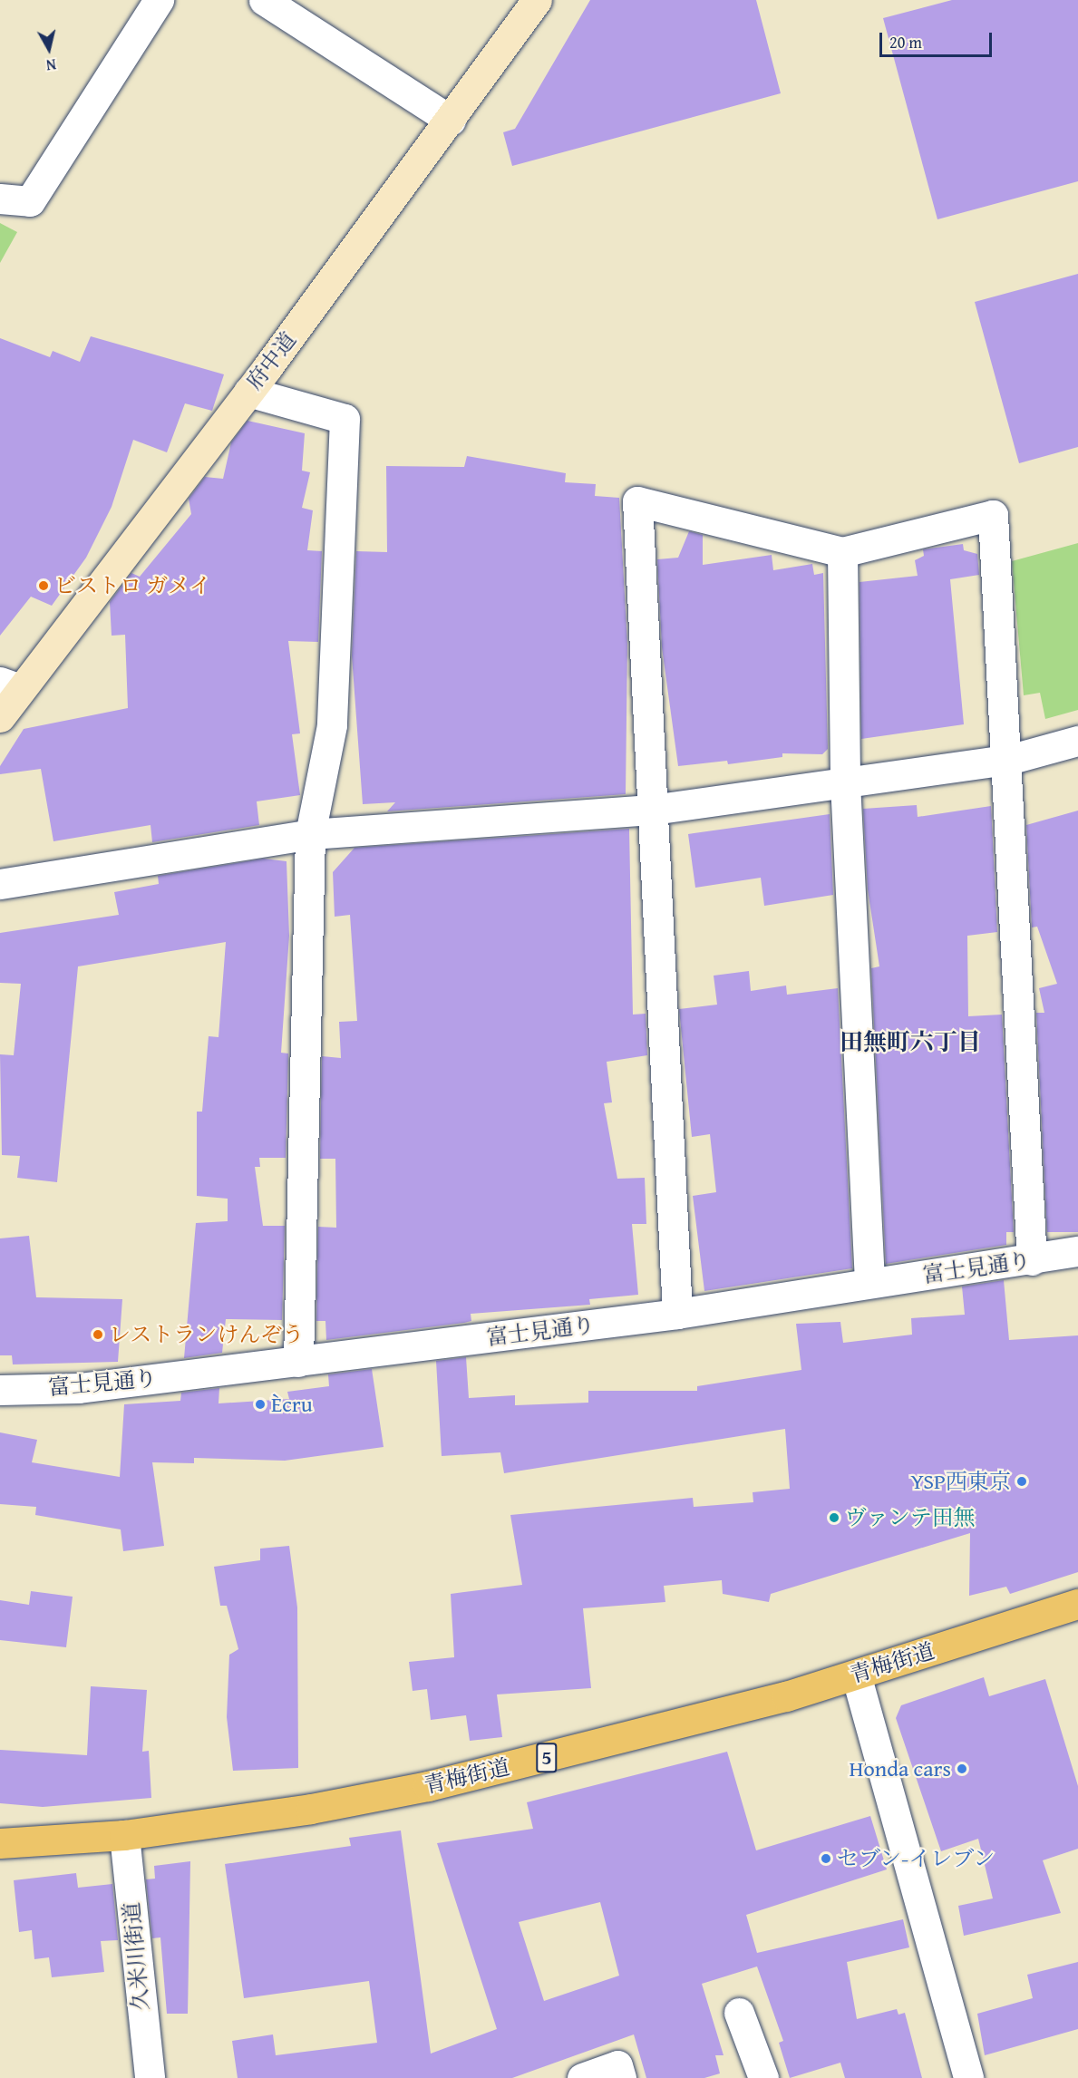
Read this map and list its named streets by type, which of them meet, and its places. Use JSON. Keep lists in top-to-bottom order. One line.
{"streets":{"main road":["青梅街道","5"],"street":["府中道","富士見通り","久米川街道"]},"crossings":[["青梅街道","久米川街道"]],"districts":["田無町六丁目"],"places":["ビストロ ガメイ","レストランけんぞう","Ècru","YSP西東京","ヴァンテ田無","Honda cars","セブン-イレブン"],"scale_bar":"20 m","north":"bottom"}
